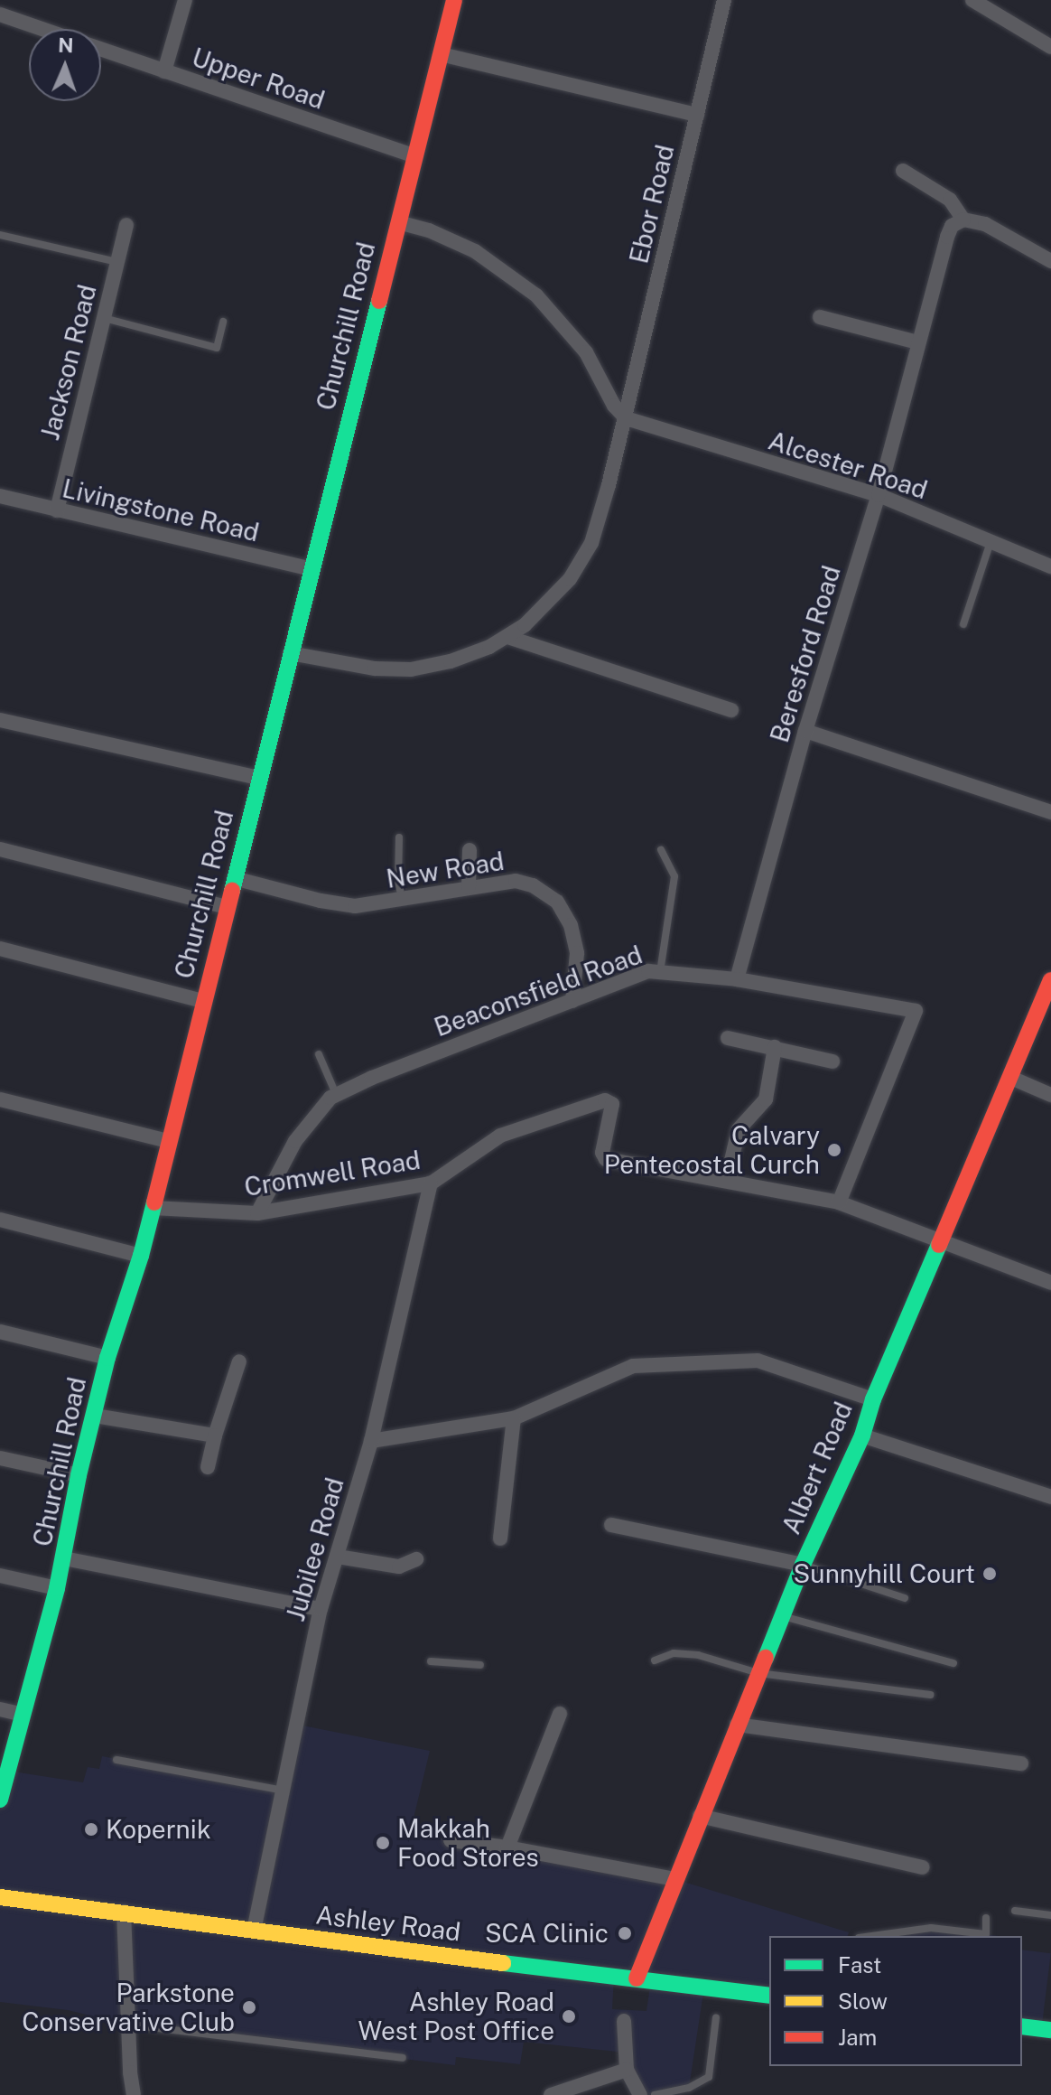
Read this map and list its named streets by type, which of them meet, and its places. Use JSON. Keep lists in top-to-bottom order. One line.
{"streets":{"street":["Upper Road","Ebor Road","Churchill Road","Jackson Road","Alcester Road","Livingstone Road","Beresford Road","New Road","Beaconsfield Road","Cromwell Road","Albert Road","Jubilee Road","Ashley Road"]},"crossings":[["Upper Road","Churchill Road"],["Ebor Road","Churchill Road"],["Ebor Road","Alcester Road"],["Churchill Road","Livingstone Road"],["Churchill Road","New Road"],["Churchill Road","Cromwell Road"],["Jackson Road","Livingstone Road"],["Alcester Road","Beresford Road"],["Beresford Road","Beaconsfield Road"],["New Road","Beaconsfield Road"],["Beaconsfield Road","Cromwell Road"],["Cromwell Road","Albert Road"],["Cromwell Road","Jubilee Road"],["Albert Road","Ashley Road"],["Jubilee Road","Ashley Road"]],"places":["Calvary Pentecostal Curch","Sunnyhill Court","Kopernik","Makkah Food Stores","SCA Clinic","Parkstone Conservative Club","Ashley Road West Post Office"],"legend":["Fast","Slow","Jam"],"north":"top"}
